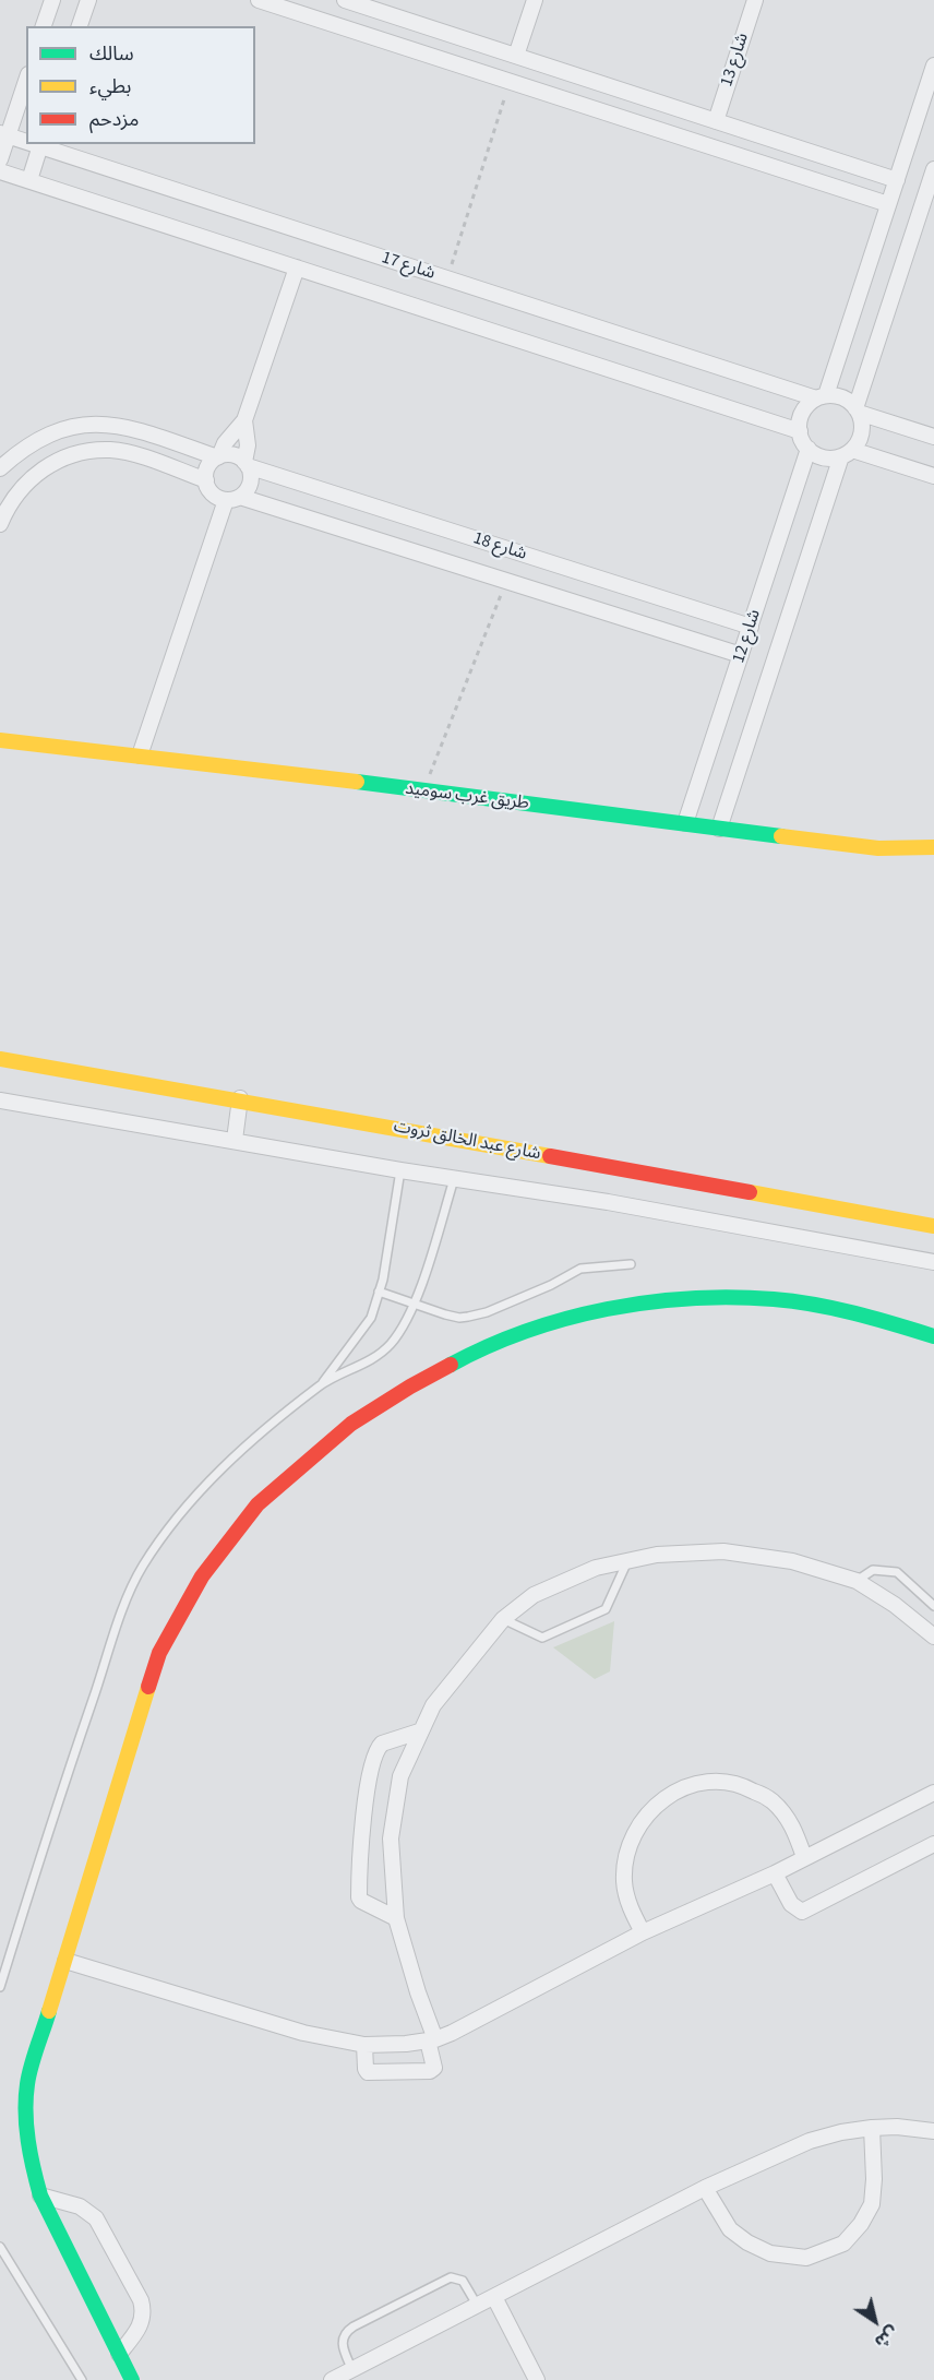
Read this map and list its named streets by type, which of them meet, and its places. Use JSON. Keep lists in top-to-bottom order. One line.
{"streets":{"street":["شارع 13","شارع 17","شارع 18","شارع 12","طريق غرب سوميد","شارع عبد الخالق ثروت"]},"crossings":[["شارع 17","شارع 12"],["شارع 18","شارع 12"],["شارع 12","طريق غرب سوميد"]],"legend":["سالك","بطيء","مزدحم"],"north":"bottom right"}
